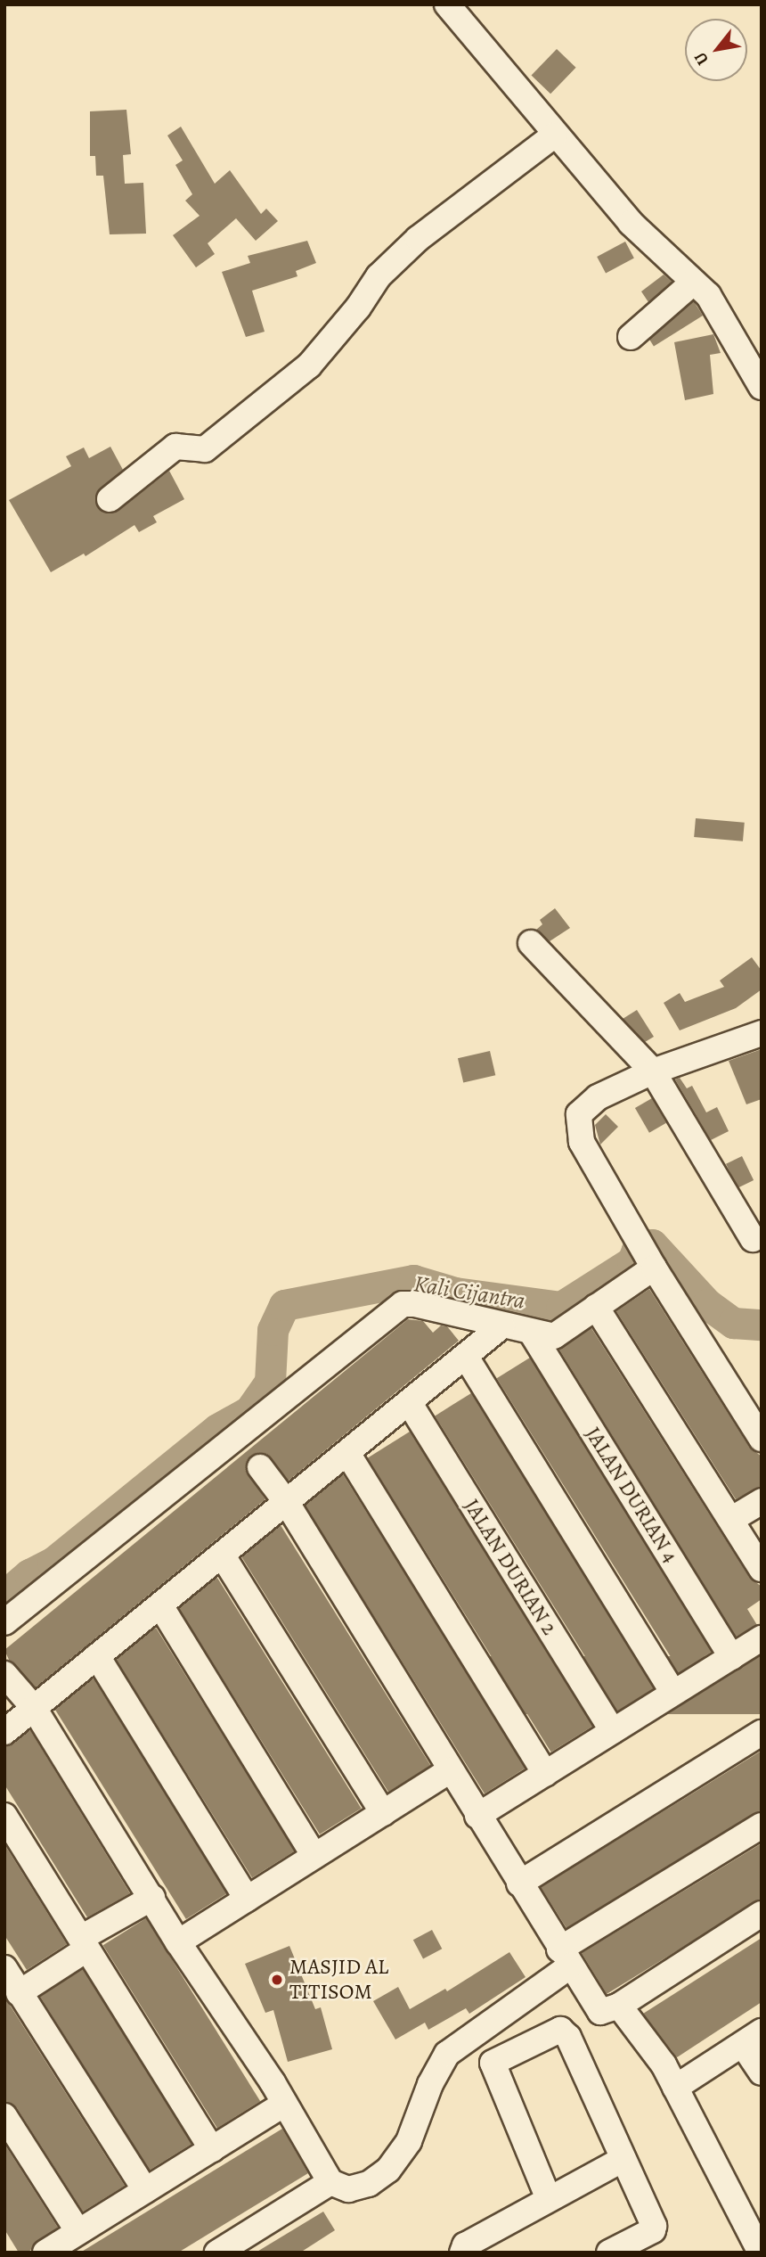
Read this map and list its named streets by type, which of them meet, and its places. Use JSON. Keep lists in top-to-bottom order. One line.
{"streets":{"street":["JALAN DURIAN 4","JALAN DURIAN 2"]},"water":["Kali Cijantra"],"places":["MASJID AL TITISOM"],"north":"bottom left"}
